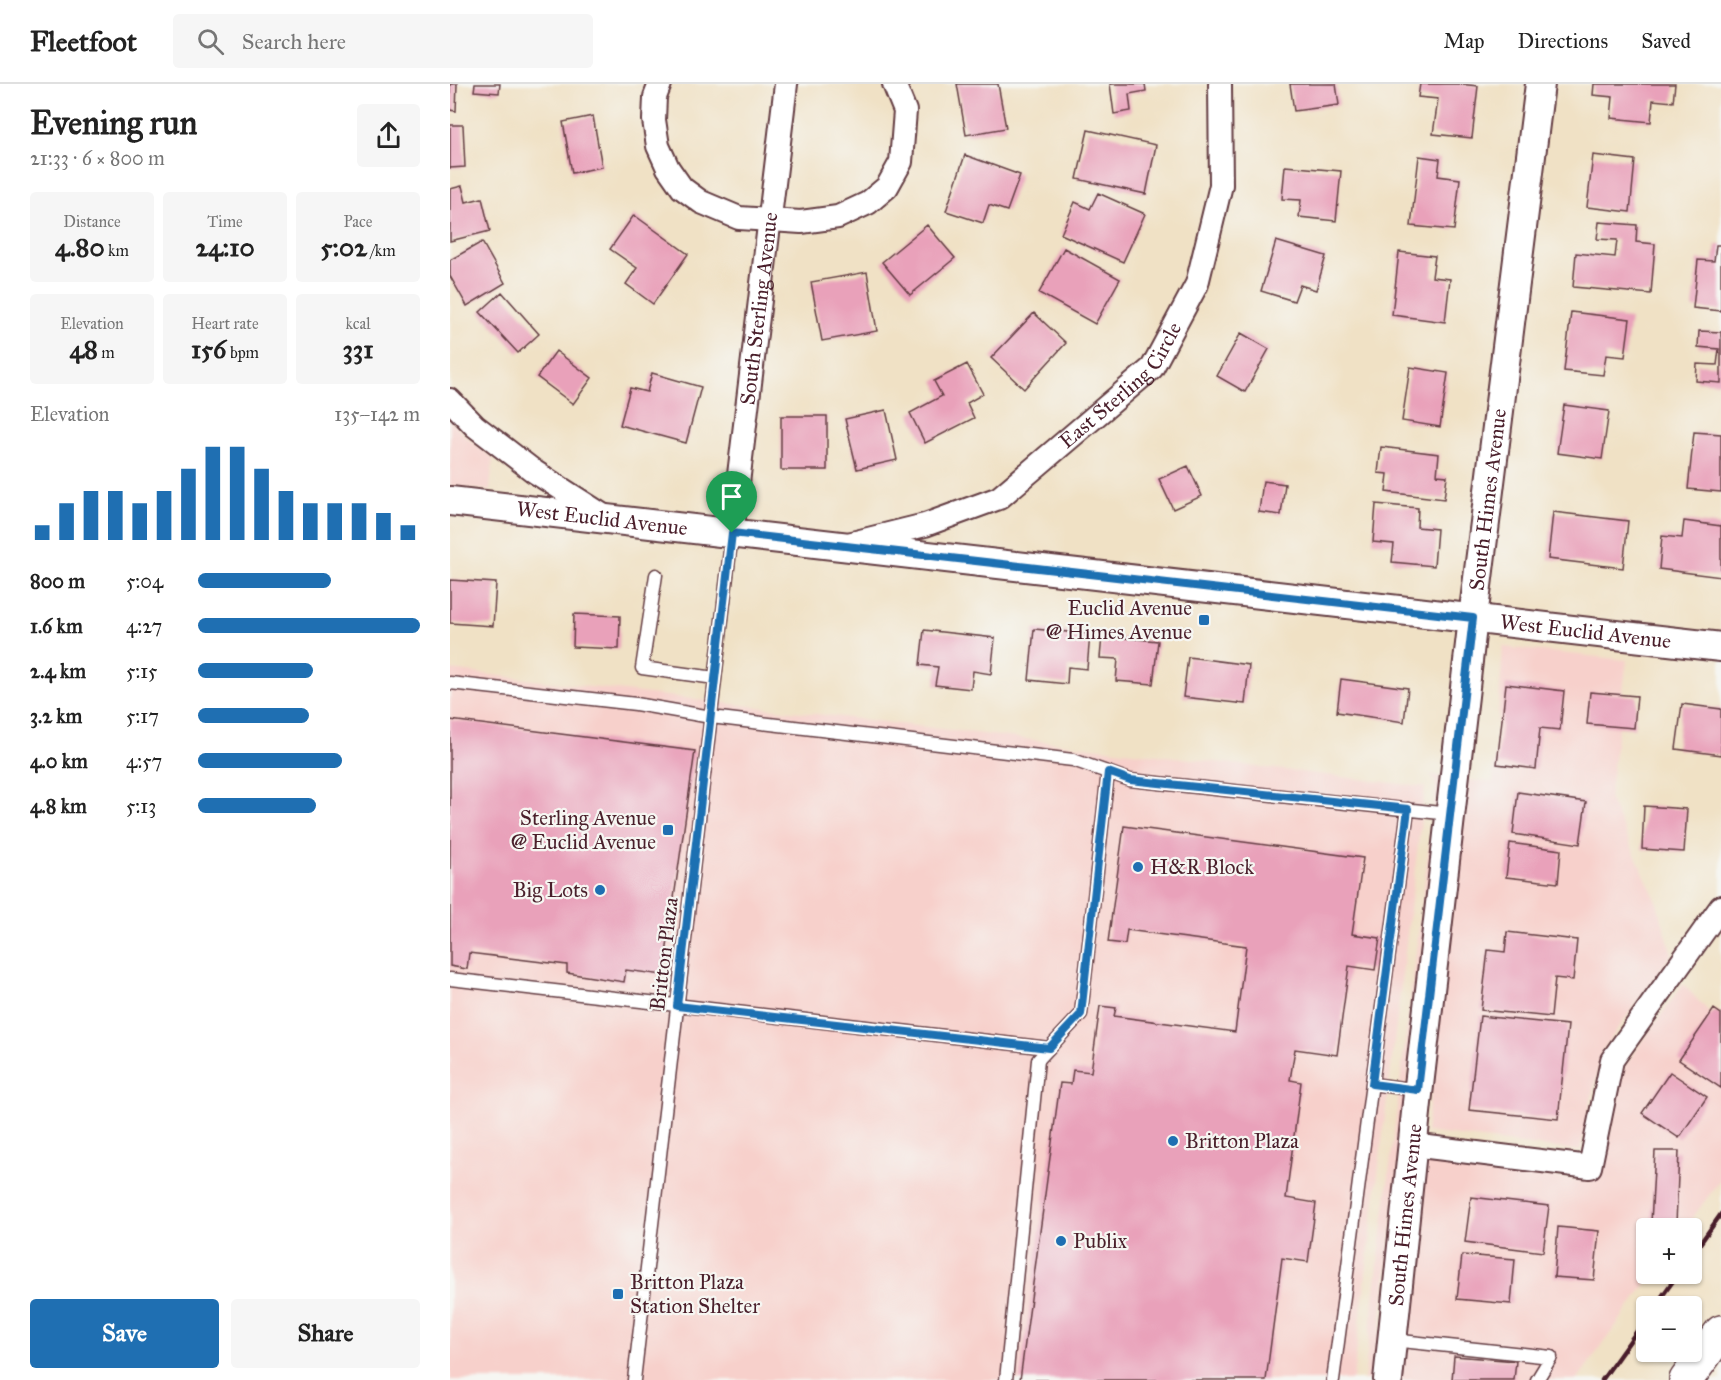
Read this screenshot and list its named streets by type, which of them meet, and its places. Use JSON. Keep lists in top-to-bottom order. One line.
{"streets":{"street":["South Sterling Avenue","East Sterling Circle","South Himes Avenue","West Euclid Avenue"],"lane":["Britton Plaza"]},"crossings":[["South Sterling Avenue","West Euclid Avenue"],["South Sterling Avenue","Britton Plaza"],["East Sterling Circle","West Euclid Avenue"],["South Himes Avenue","West Euclid Avenue"],["West Euclid Avenue","Britton Plaza"]],"places":{"transit":["Euclid Avenue @ Himes Avenue","Sterling Avenue @ Euclid Avenue","Britton Plaza Station Shelter"],"other":["H&R Block","Big Lots","Britton Plaza","Publix"]},"page":{"header":"Fleetfoot","search":"Search here","nav":["Map","Directions","Saved"],"heading":["Evening run","21:33 · 6 × 800 m"],"stats":[["Distance","4.80 km"],["Time","24:10"],["Pace","5:02 /km"],["Elevation","48 m"],["Heart rate","156 bpm"],["kcal","331"]],"chart":["Elevation","135–142 m"],"list":[{"name":"800 m","note":"5:04"},{"name":"1.6 km","note":"4:27"},{"name":"2.4 km","note":"5:15"},{"name":"3.2 km","note":"5:17"},{"name":"4.0 km","note":"4:57"},{"name":"4.8 km","note":"5:13"}],"map_buttons":["+","−"],"buttons":["Save","Share"]}}
